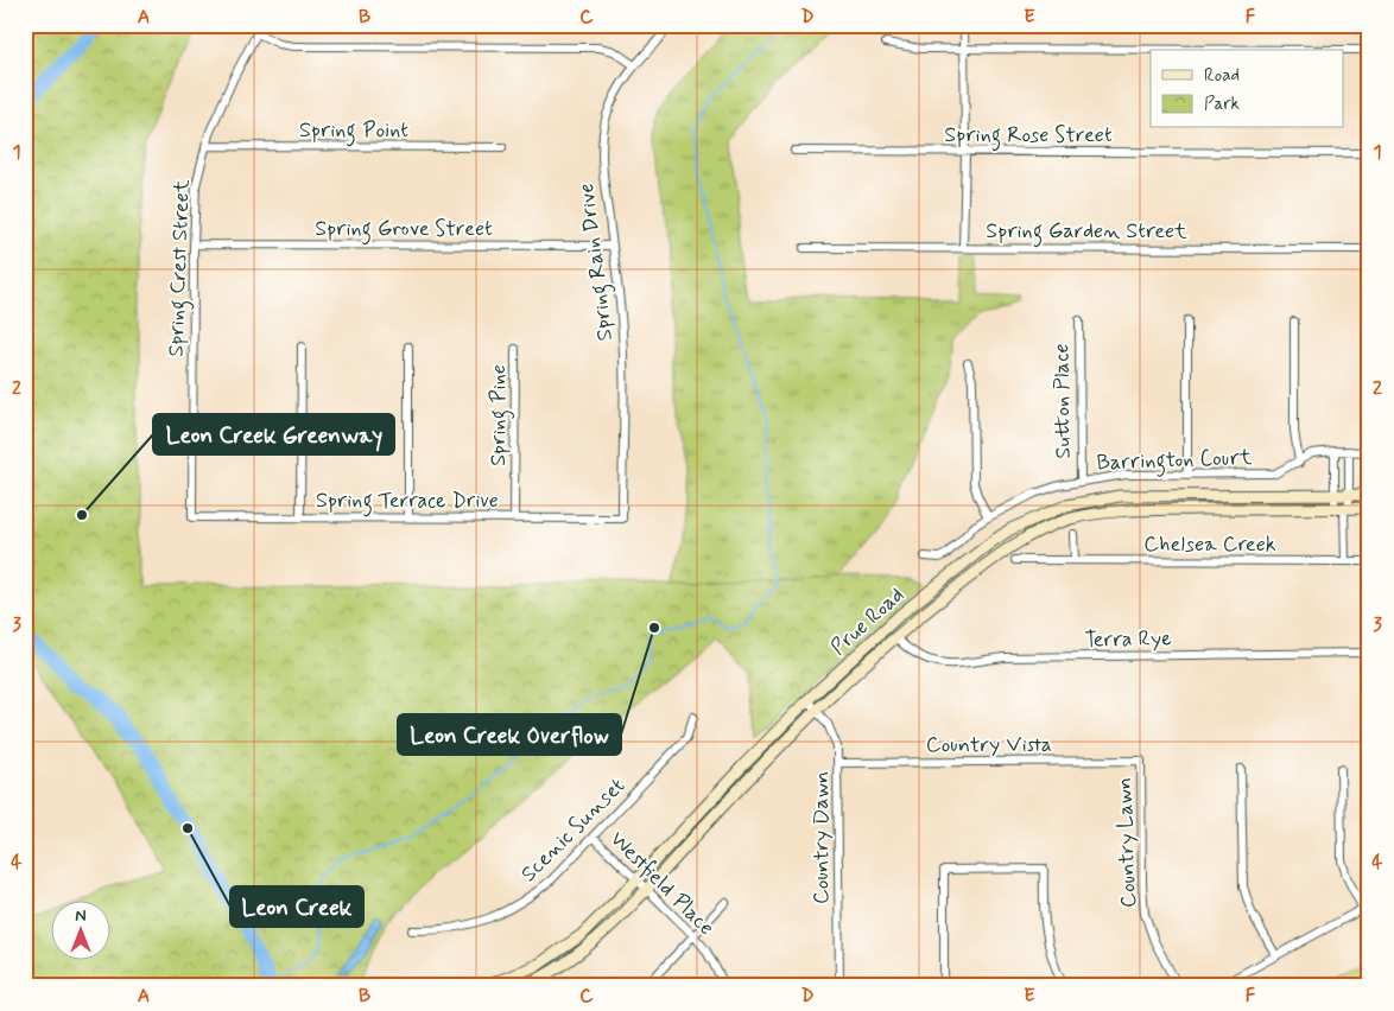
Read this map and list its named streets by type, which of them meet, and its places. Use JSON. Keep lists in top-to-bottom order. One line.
{"streets":{"main road":["Prue Road"],"street":["Spring Point","Spring Rose Street","Spring Grove Street","Spring Garden Street","Spring Rain Drive","Spring Crest Street","Sutton Place","Spring Pine","Barrington Court","Spring Terrace Drive","Chelsea Creek","Terra Rye","Country Vista","Scenic Sunset","Country Dawn","Country Lawn","Westfield Place"]},"crossings":[["Spring Point","Spring Crest Street"],["Spring Grove Street","Spring Rain Drive"],["Spring Grove Street","Spring Crest Street"],["Spring Rain Drive","Spring Terrace Drive"],["Spring Crest Street","Spring Terrace Drive"],["Sutton Place","Barrington Court"],["Spring Pine","Spring Terrace Drive"],["Prue Road","Terra Rye"],["Prue Road","Country Dawn"],["Prue Road","Westfield Place"],["Country Vista","Country Dawn"],["Country Vista","Country Lawn"],["Scenic Sunset","Westfield Place"]],"places":["Leon Creek Greenway","Leon Creek Overflow","Leon Creek"],"legend":["Road","Park"],"north":"top","grid":{"columns":["A","B","C","D","E","F"],"rows":["1","2","3","4"]}}
